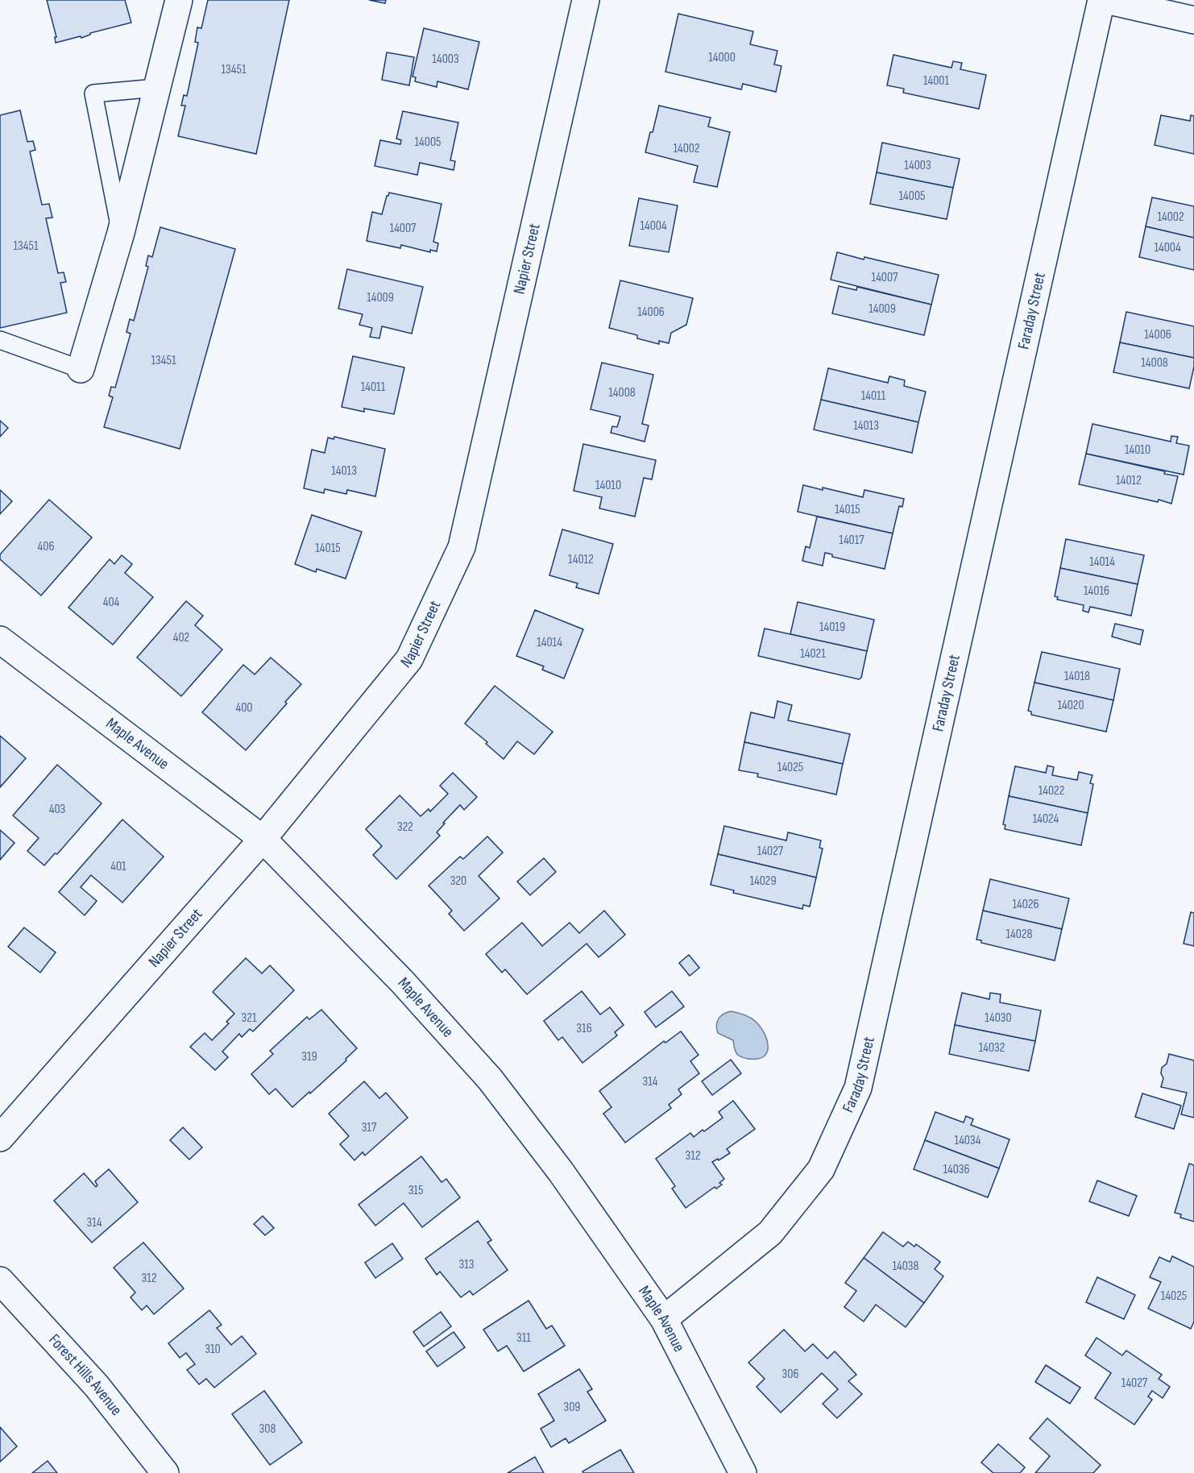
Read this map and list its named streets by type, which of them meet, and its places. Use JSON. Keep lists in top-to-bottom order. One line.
{"streets":{"street":["Napier Street","Faraday Street","Maple Avenue","Forest Hills Avenue"]},"crossings":[["Napier Street","Maple Avenue"],["Faraday Street","Maple Avenue"]],"house_numbers":["14000","14003","13451","14001","14005","14002","14003","14005","14002","14004","14007","13451","14004","14007","14009","14009","14006","14006","13451","14008","14011","14008","14011","14013","14010","14013","14012","14010","14015","14017","406","14015","14012","14014","14016","404","14019","402","14014","14021","14018","14020","400","14025","14022","403","14024","322","14027","401","320","14029","14026","14028","321","14030","316","14032","319","314","317","14034","312","14036","315","314","313","14038","312","14025","311","310","306","14027","309","308"]}
